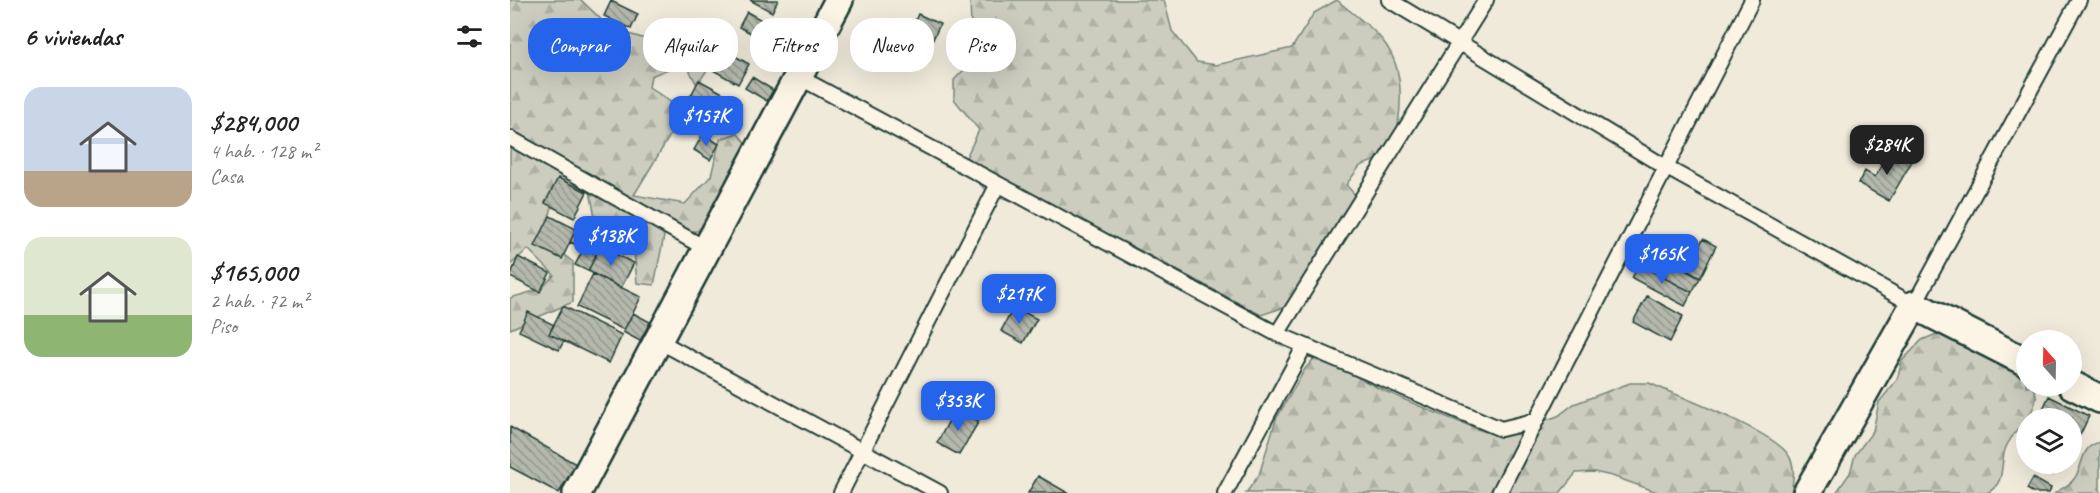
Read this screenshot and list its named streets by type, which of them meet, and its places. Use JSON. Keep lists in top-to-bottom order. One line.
{"north":"top","page":{"heading":"6 viviendas","chip":["Comprar","Alquilar","Filtros","Nuevo","Piso"],"list":[{"name":"$284,000","note":"4 hab. · 128 m² · Casa"},{"name":"$165,000","note":"2 hab. · 72 m² · Piso"}],"price":["$157K","$284K","$138K","$165K","$217K","$353K"]}}
